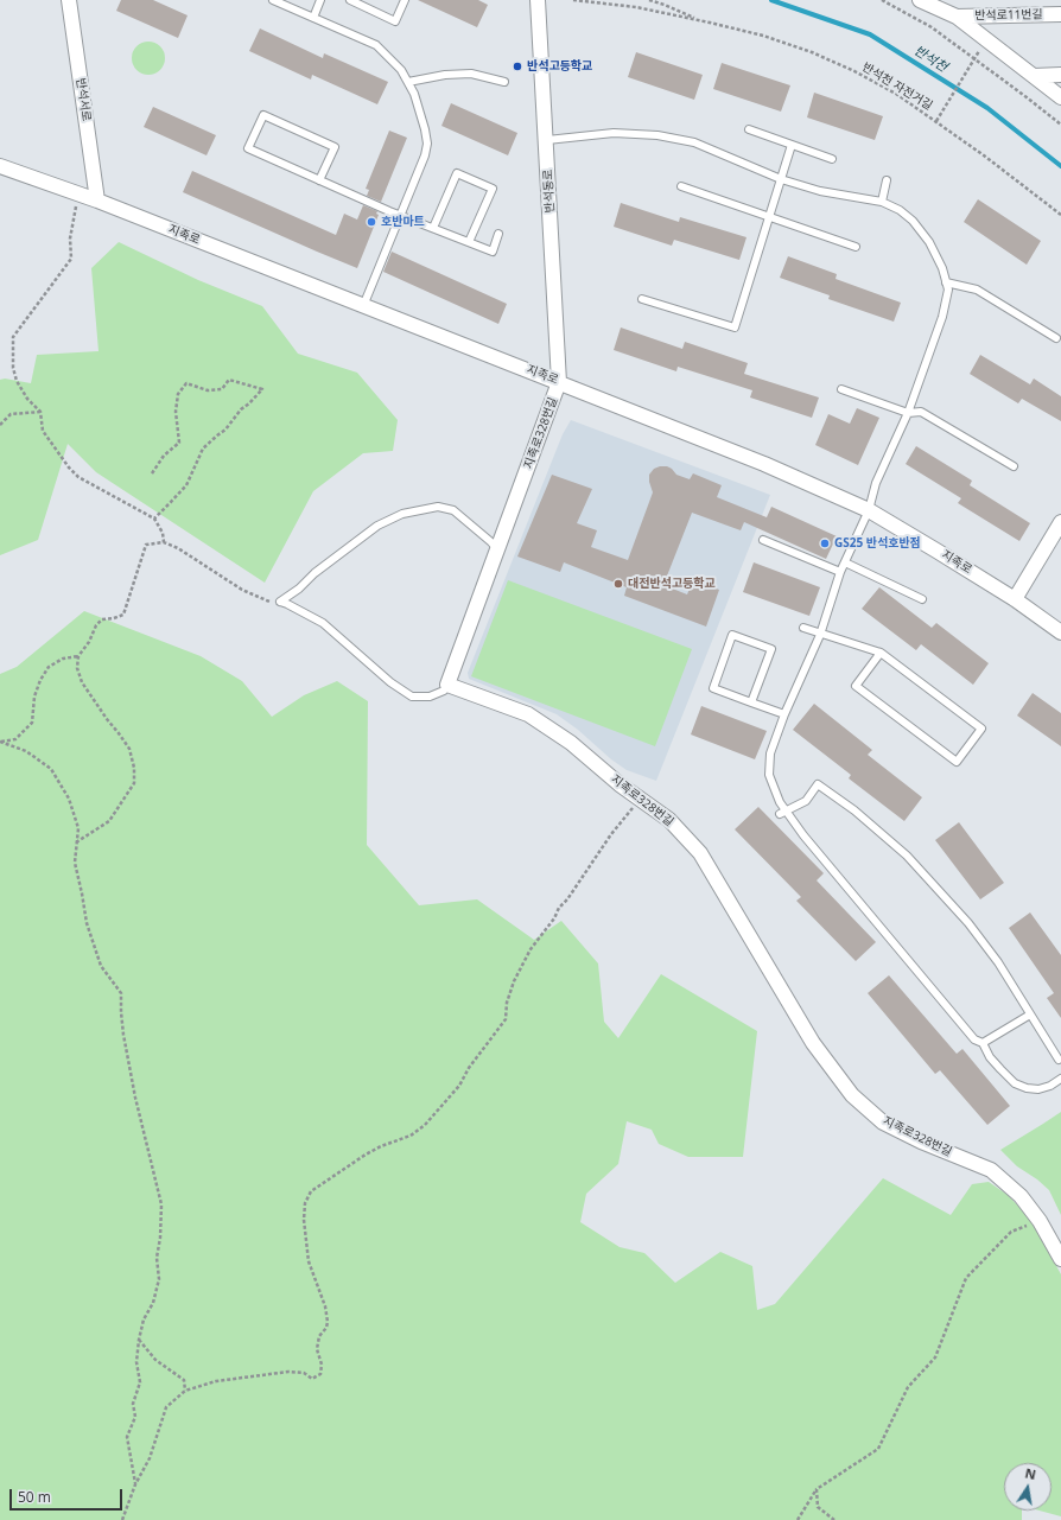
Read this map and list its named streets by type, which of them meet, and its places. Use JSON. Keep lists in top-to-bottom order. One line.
{"streets":{"street":["반석로11번길","반석서로","반석동로","지족로","지족로328번길"],"path":["반석천 자전거길"]},"crossings":[["반석서로","지족로"],["반석동로","지족로"],["반석동로","지족로328번길"],["지족로","지족로328번길"]],"water":["반석천"],"places":["반석고등학교","호반마트","GS25 반석호반점","대전반석고등학교"],"scale_bar":"50 m","north":"top"}
